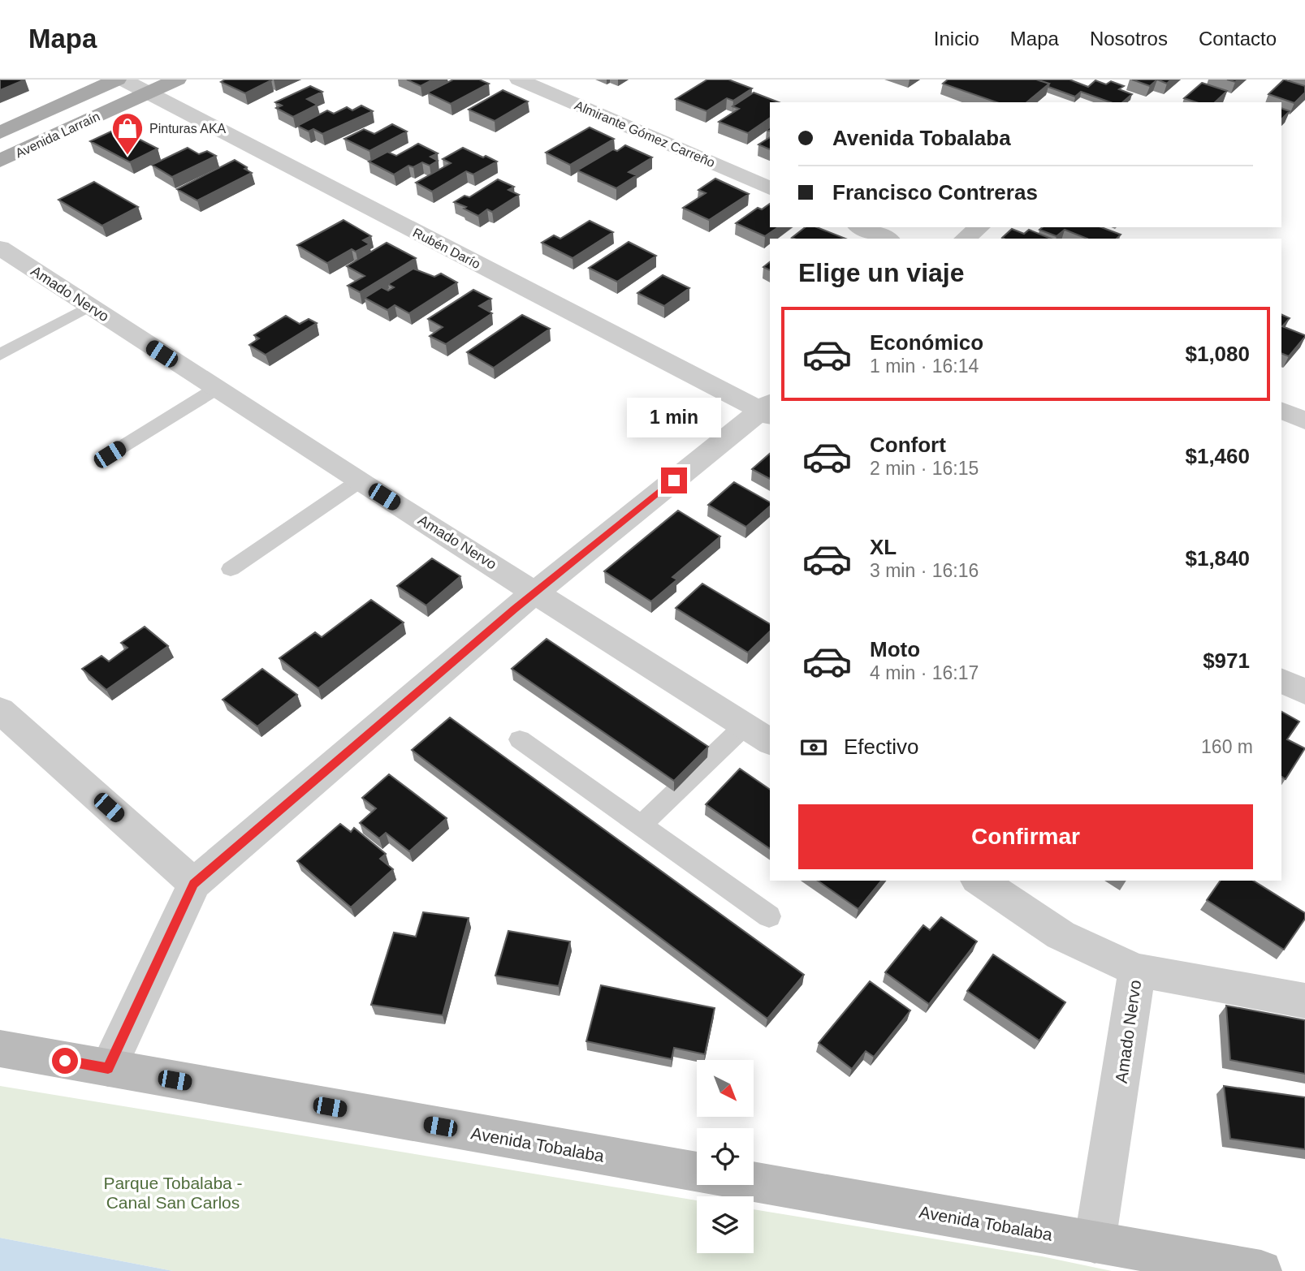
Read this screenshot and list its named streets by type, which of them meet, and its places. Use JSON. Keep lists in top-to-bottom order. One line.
{"streets":{"main road":["Avenida Larraín","Avenida Tobalaba"],"street":["Almirante Gómez Carreño","Rubén Darío","Amado Nervo"]},"crossings":[["Avenida Larraín","Rubén Darío"],["Amado Nervo","Avenida Tobalaba"]],"parks":["Parque Tobalaba - Canal San Carlos"],"places":{"shop":["Pinturas AKA"]},"north":"bottom right","page":{"header":"Mapa","nav":["Inicio","Mapa","Nosotros","Contacto"],"banner":["Avenida Tobalaba","Francisco Contreras"],"heading":"Elige un viaje","list":[{"name":"Económico","note":"1 min · 16:14","value":"$1,080"},{"name":"Confort","note":"2 min · 16:15","value":"$1,460"},{"name":"XL","note":"3 min · 16:16","value":"$1,840"},{"name":"Moto","note":"4 min · 16:17","value":"$971"}],"bubble":"1 min","pay":["Efectivo","160 m"],"buttons":"Confirmar"}}
